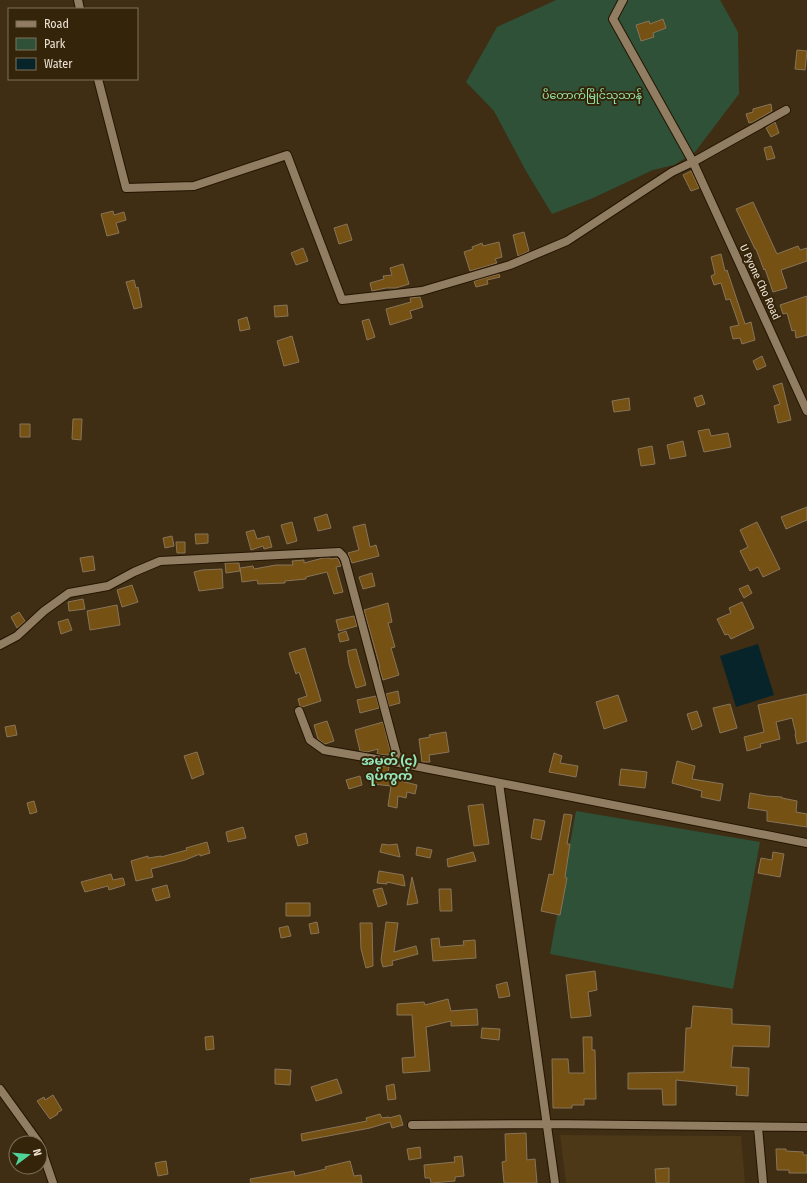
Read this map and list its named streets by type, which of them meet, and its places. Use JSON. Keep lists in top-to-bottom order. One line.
{"streets":{"street":["U Pyone Cho Road"]},"districts":["အမှတ် (၄) ရပ်ကွက်"],"parks":["ပိတောက်မြိုင်သုသာန်"],"legend":["Road","Park","Water"],"north":"right"}
